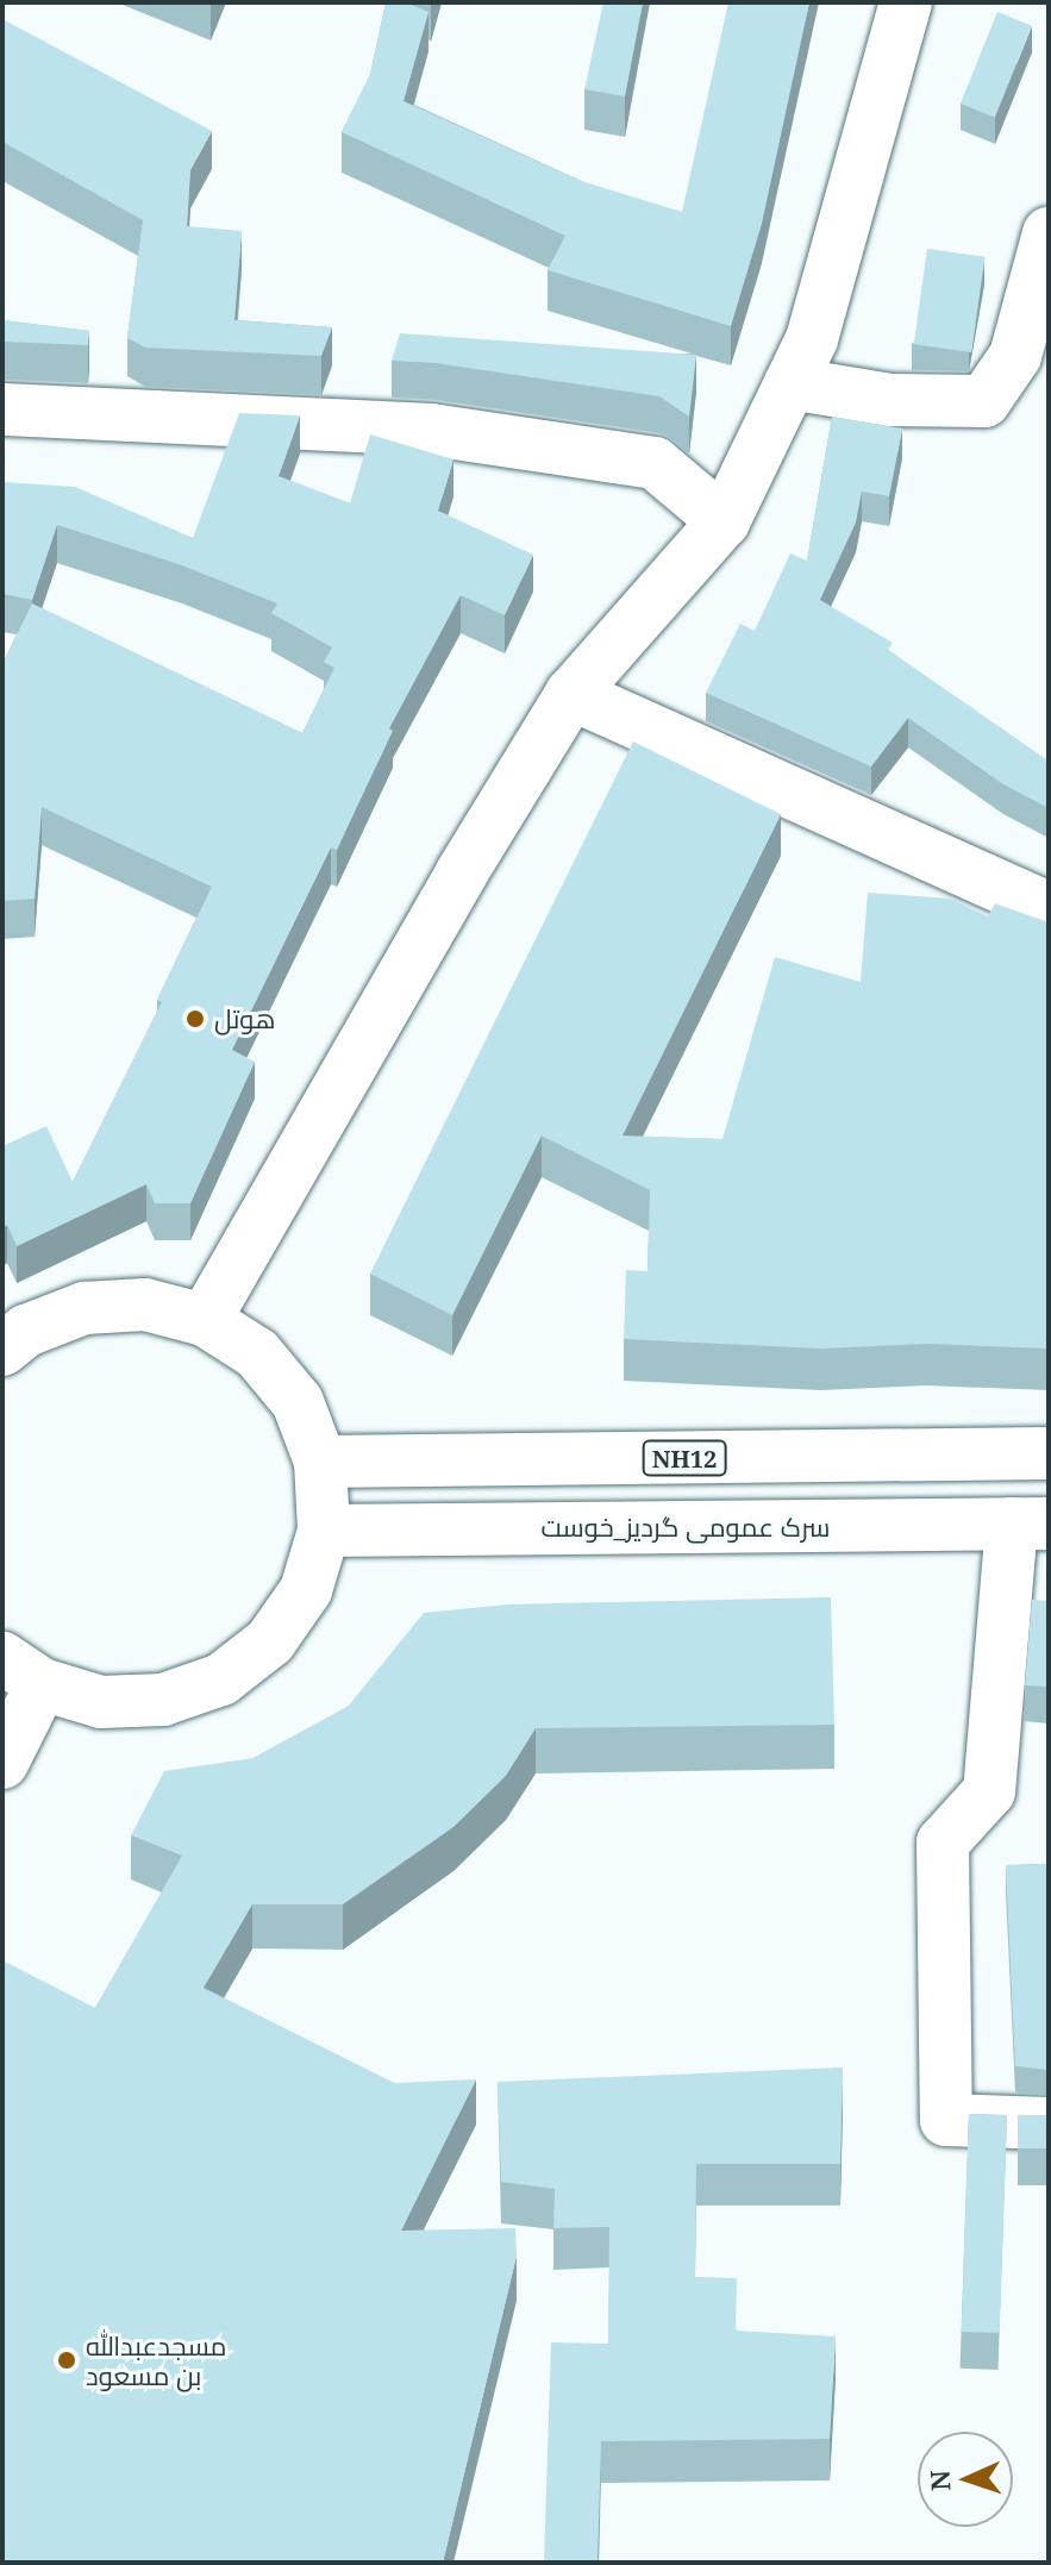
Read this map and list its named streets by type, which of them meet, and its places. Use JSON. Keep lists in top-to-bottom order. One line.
{"streets":{"main road":["NH12","سرک عمومی گردیز_خوست"]},"places":["هوتل","مسجدعبدالله بن مسعود"],"north":"left"}
